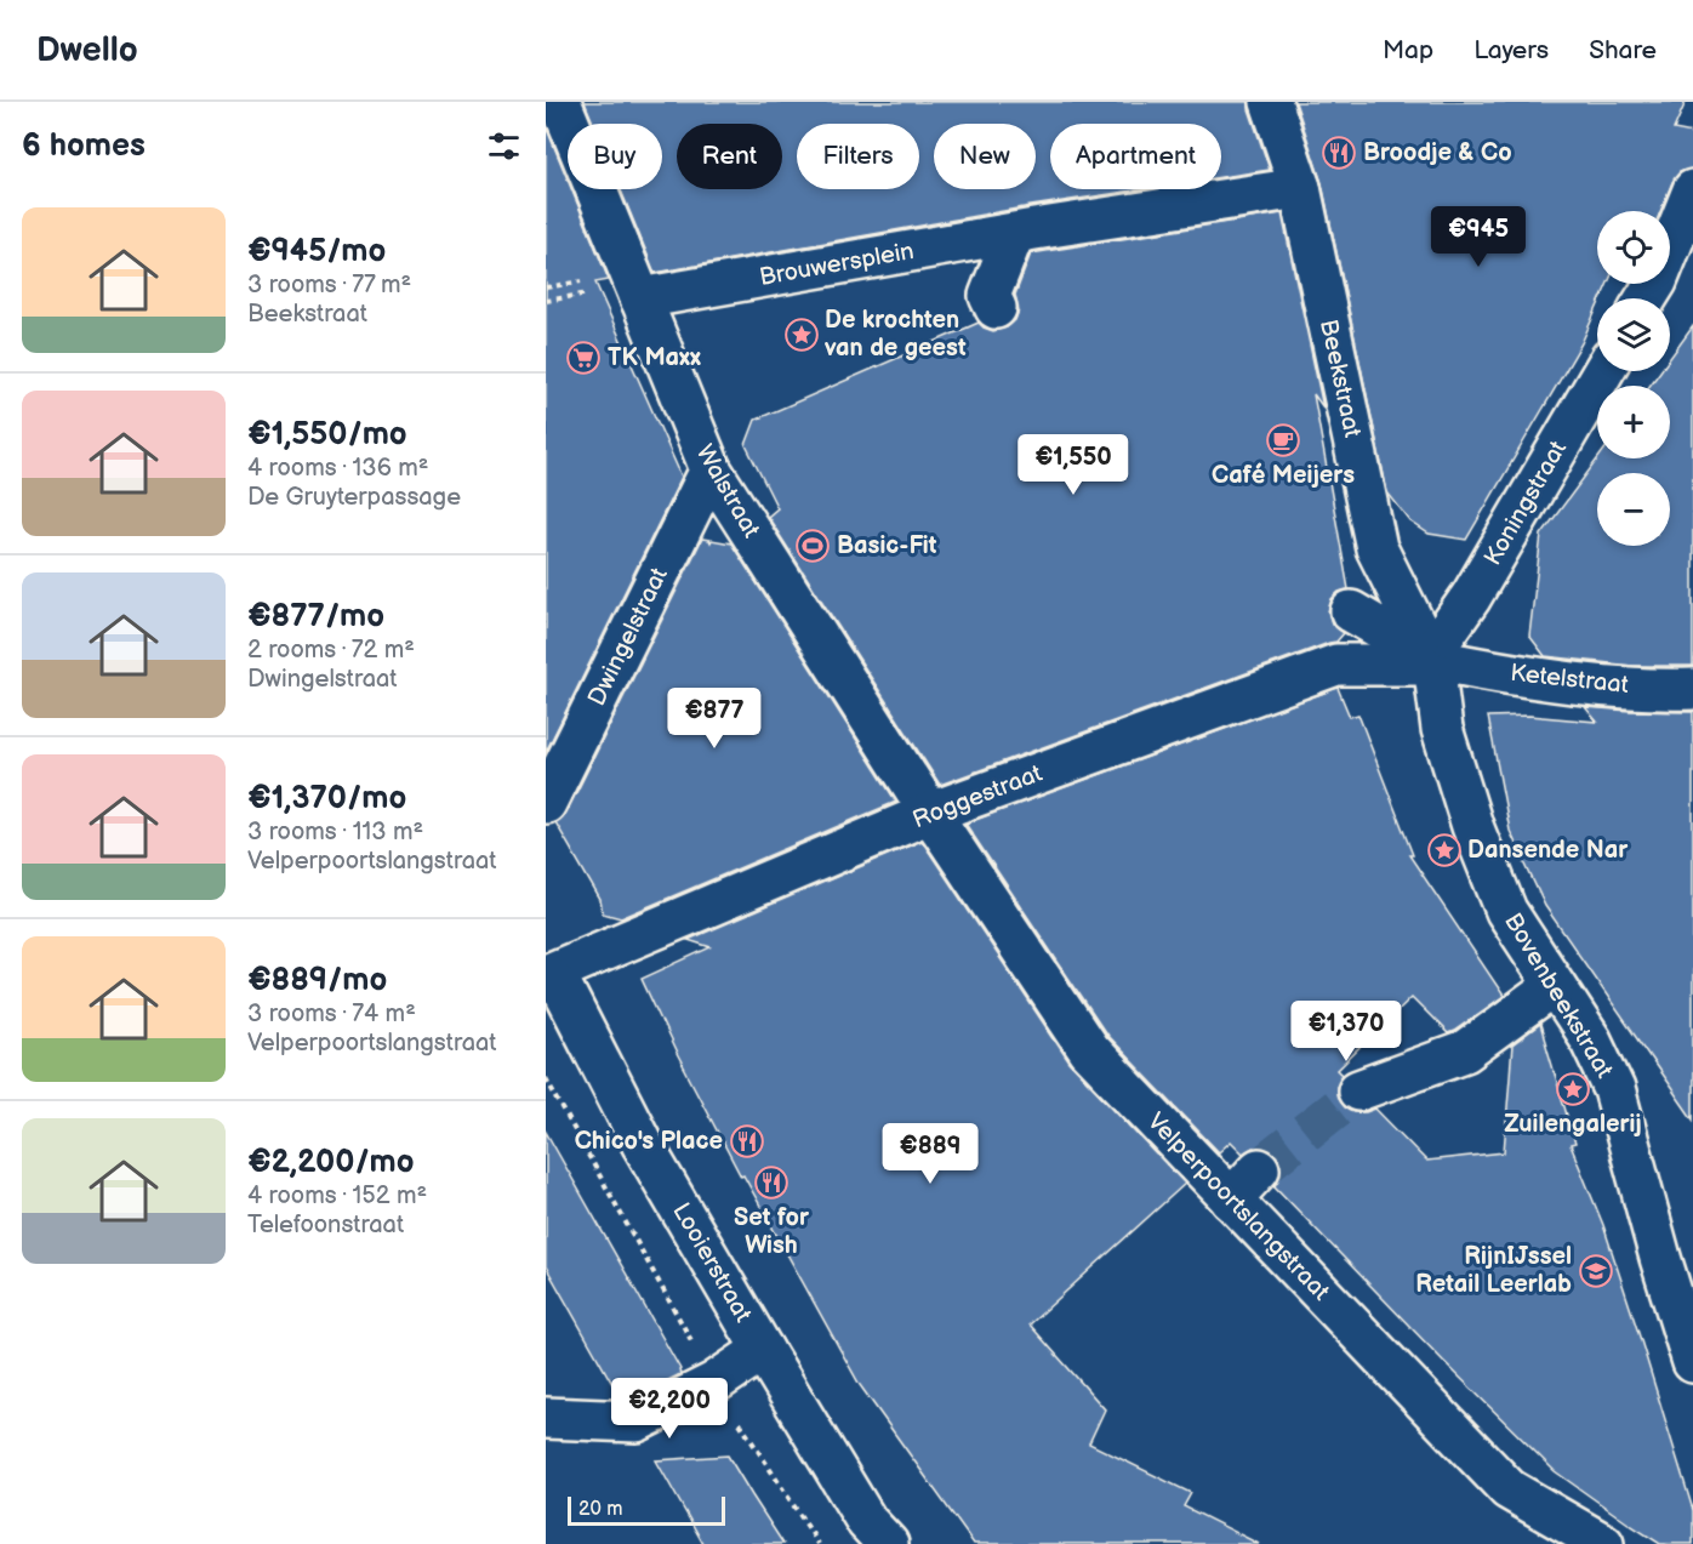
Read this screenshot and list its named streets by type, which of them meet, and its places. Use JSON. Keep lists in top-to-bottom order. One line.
{"streets":{"street":["Brouwersplein","Beekstraat","Walstraat","Koningstraat","Dwingelstraat","Ketelstraat","Roggestraat","Bovenbeekstraat","Velperpoortslangstraat","Looierstraat"]},"crossings":[["Brouwersplein","Beekstraat"],["Brouwersplein","Walstraat"],["Beekstraat","Koningstraat"],["Beekstraat","Ketelstraat"],["Beekstraat","Roggestraat"],["Beekstraat","Bovenbeekstraat"],["Walstraat","Dwingelstraat"],["Walstraat","Roggestraat"],["Walstraat","Velperpoortslangstraat"],["Koningstraat","Ketelstraat"],["Koningstraat","Roggestraat"],["Koningstraat","Bovenbeekstraat"],["Ketelstraat","Roggestraat"],["Ketelstraat","Bovenbeekstraat"],["Roggestraat","Bovenbeekstraat"],["Roggestraat","Velperpoortslangstraat"],["Roggestraat","Looierstraat"]],"places":{"restaurant":["Broodje & Co","Chico's Place","Set for Wish"],"place":["De krochten van de geest","Dansende Nar","Zuilengalerij"],"supermarket":["TK Maxx"],"cafe":["Café Meijers"],"sports":["Basic-Fit"],"school or university":["RijnIJssel Retail Leerlab"]},"scale_bar":"20 m","page":{"header":"Dwello","nav":["Map","Layers","Share"],"heading":"6 homes","chip":["Buy","Rent","Filters","New","Apartment"],"list":[{"name":"€945/mo","note":"3 rooms · 77 m² · Beekstraat"},{"name":"€1,550/mo","note":"4 rooms · 136 m² · De Gruyterpassage"},{"name":"€877/mo","note":"2 rooms · 72 m² · Dwingelstraat"},{"name":"€1,370/mo","note":"3 rooms · 113 m² · Velperpoortslangstraat"},{"name":"€889/mo","note":"3 rooms · 74 m² · Velperpoortslangstraat"},{"name":"€2,200/mo","note":"4 rooms · 152 m² · Telefoonstraat"}],"price":["€945","€1,550","€877","€1,370","€889","€2,200"],"map_buttons":["+","−"],"scale":"20 m"}}
